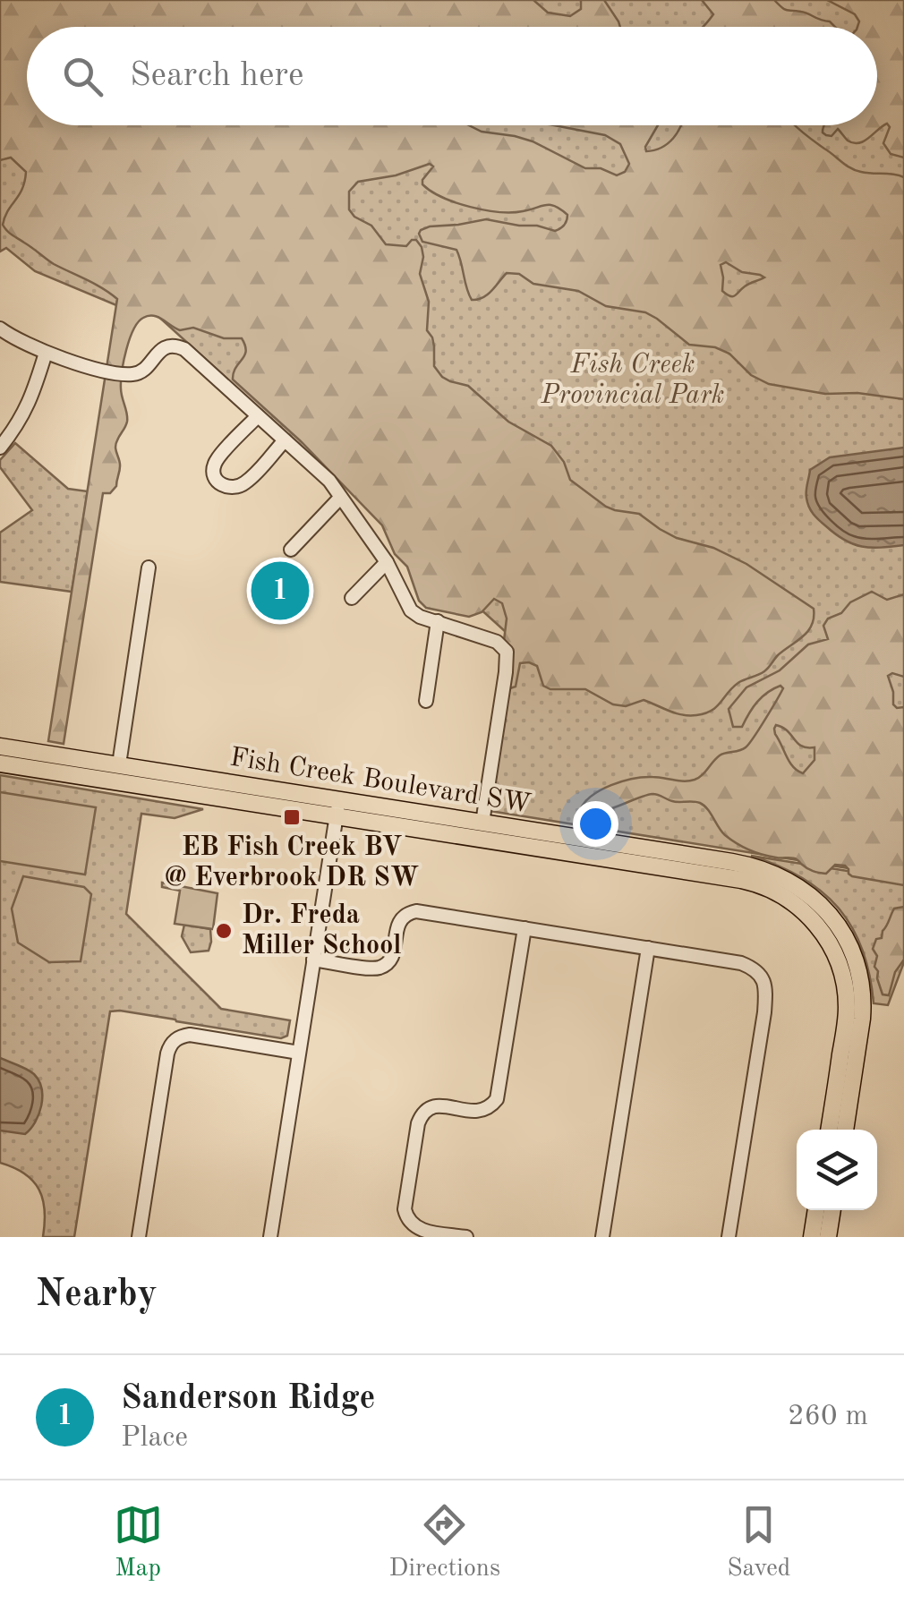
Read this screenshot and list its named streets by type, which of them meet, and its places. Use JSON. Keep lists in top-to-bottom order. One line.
{"streets":{"main road":["Fish Creek Boulevard SW"]},"parks":["Fish Creek Provincial Park"],"places":{"transit":["EB Fish Creek BV @ Everbrook DR SW"],"other":["Dr. Freda Miller School"]},"page":{"search":"Search here","pins":"1","heading":"Nearby","list":[{"mark":"1","name":"Sanderson Ridge","note":"Place","value":"260 m"}],"nav":["Map","Directions","Saved"]}}
